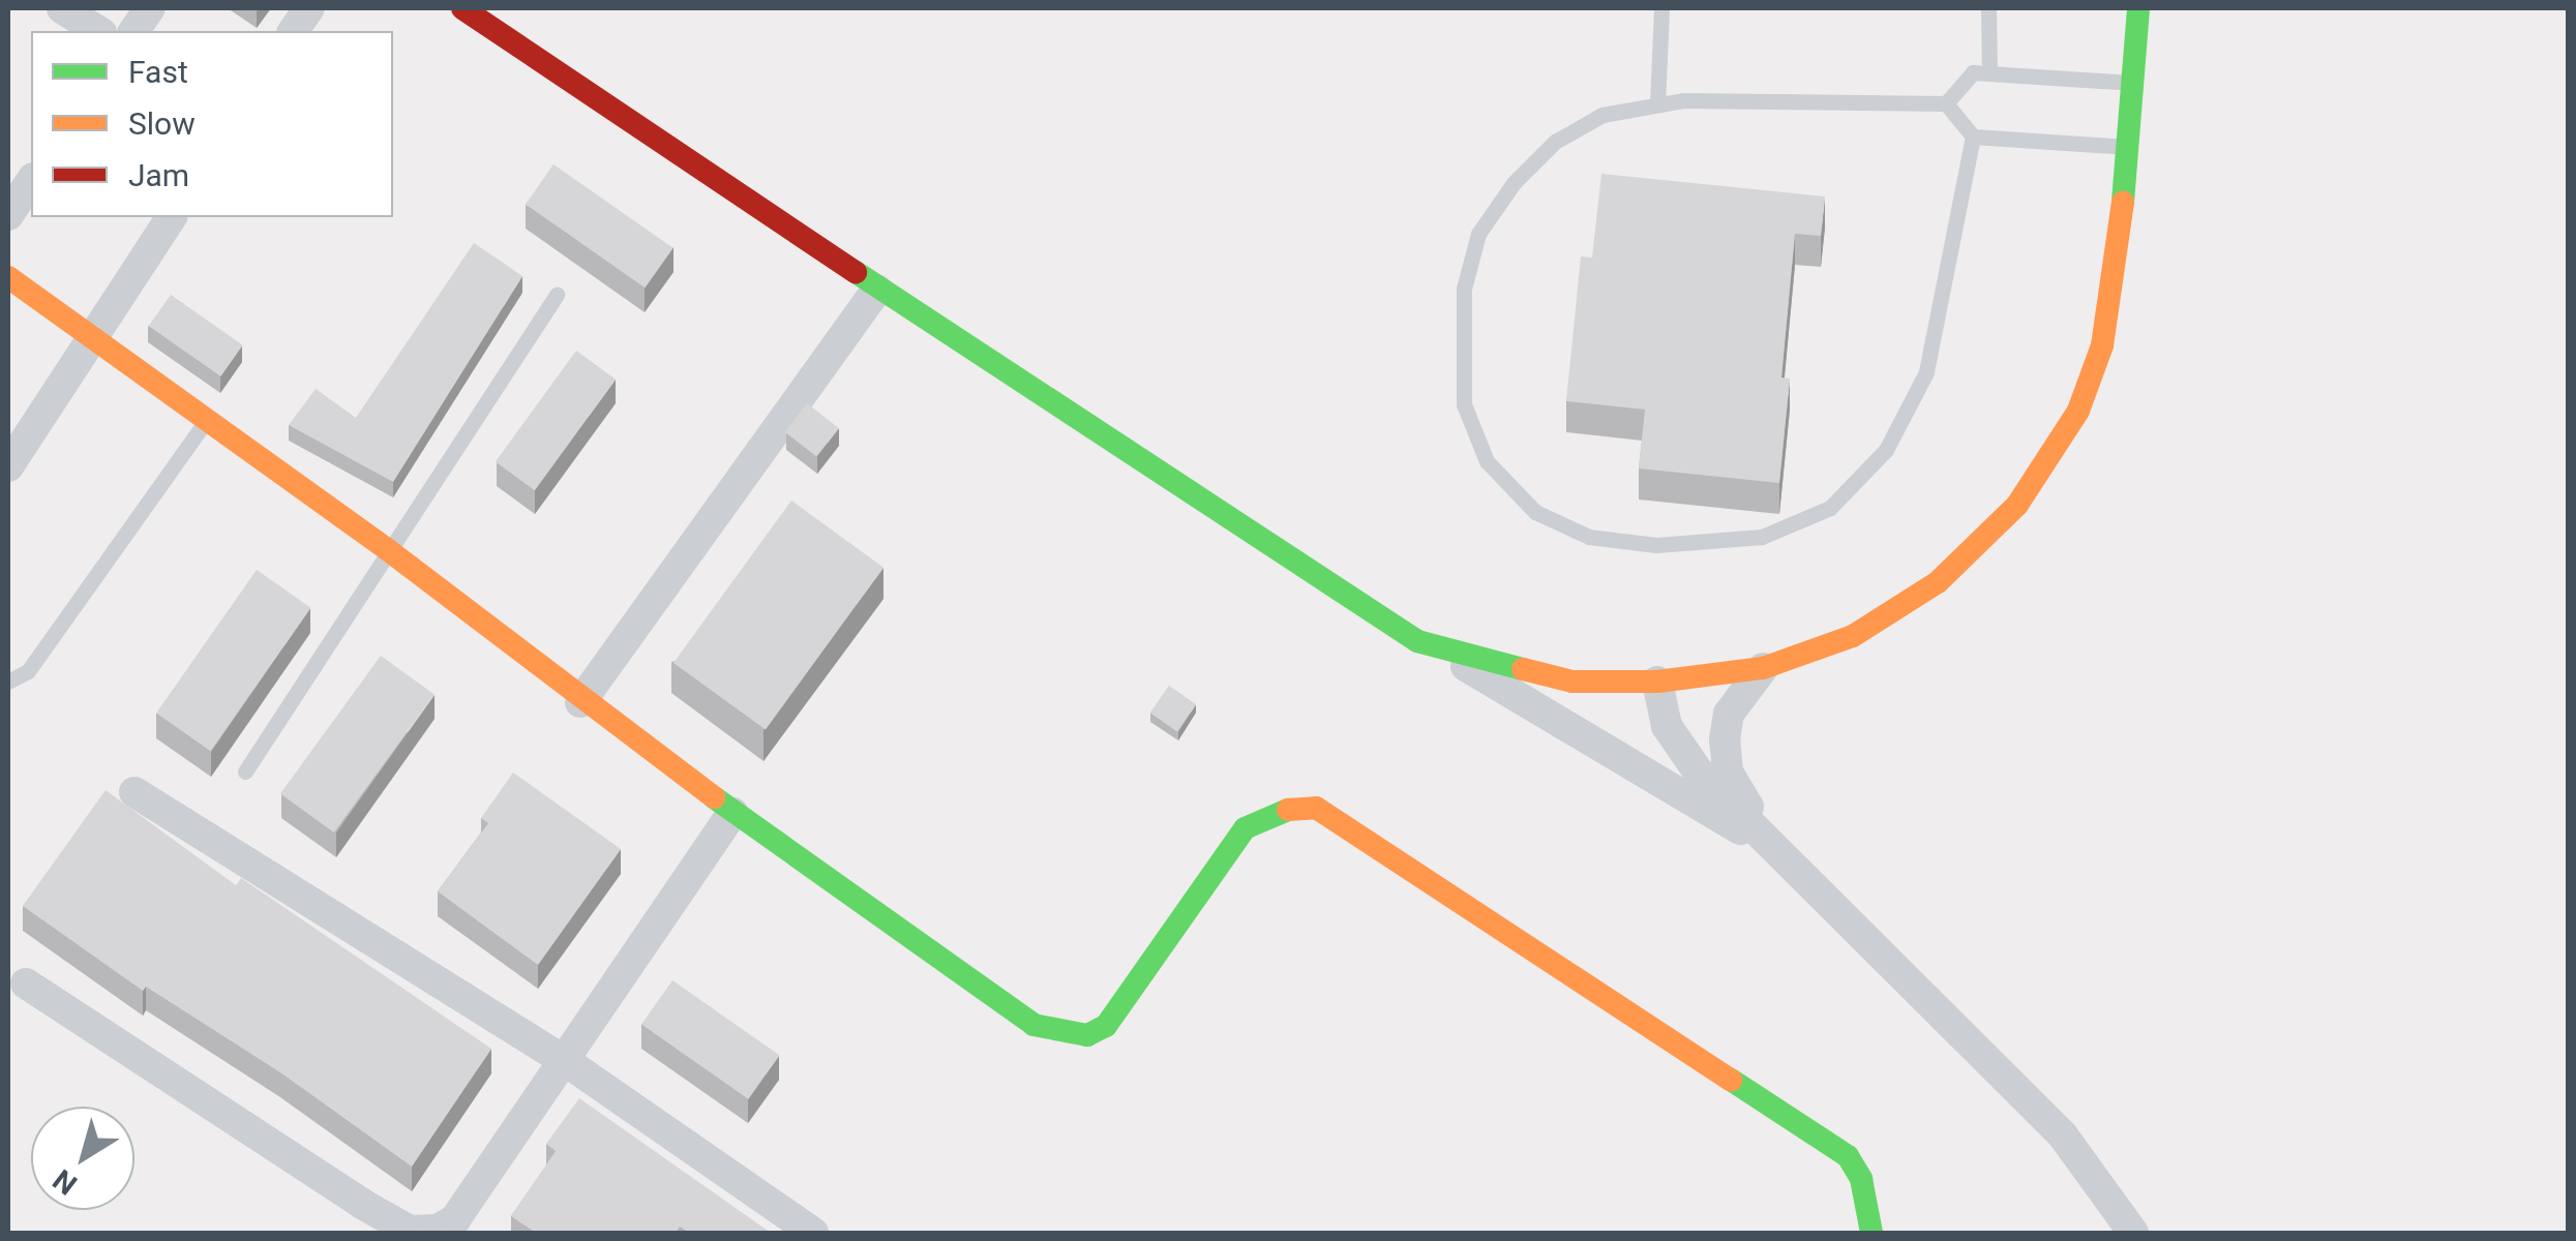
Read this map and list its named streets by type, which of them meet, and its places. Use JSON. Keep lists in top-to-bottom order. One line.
{"legend":["Fast","Slow","Jam"],"north":"bottom left"}
